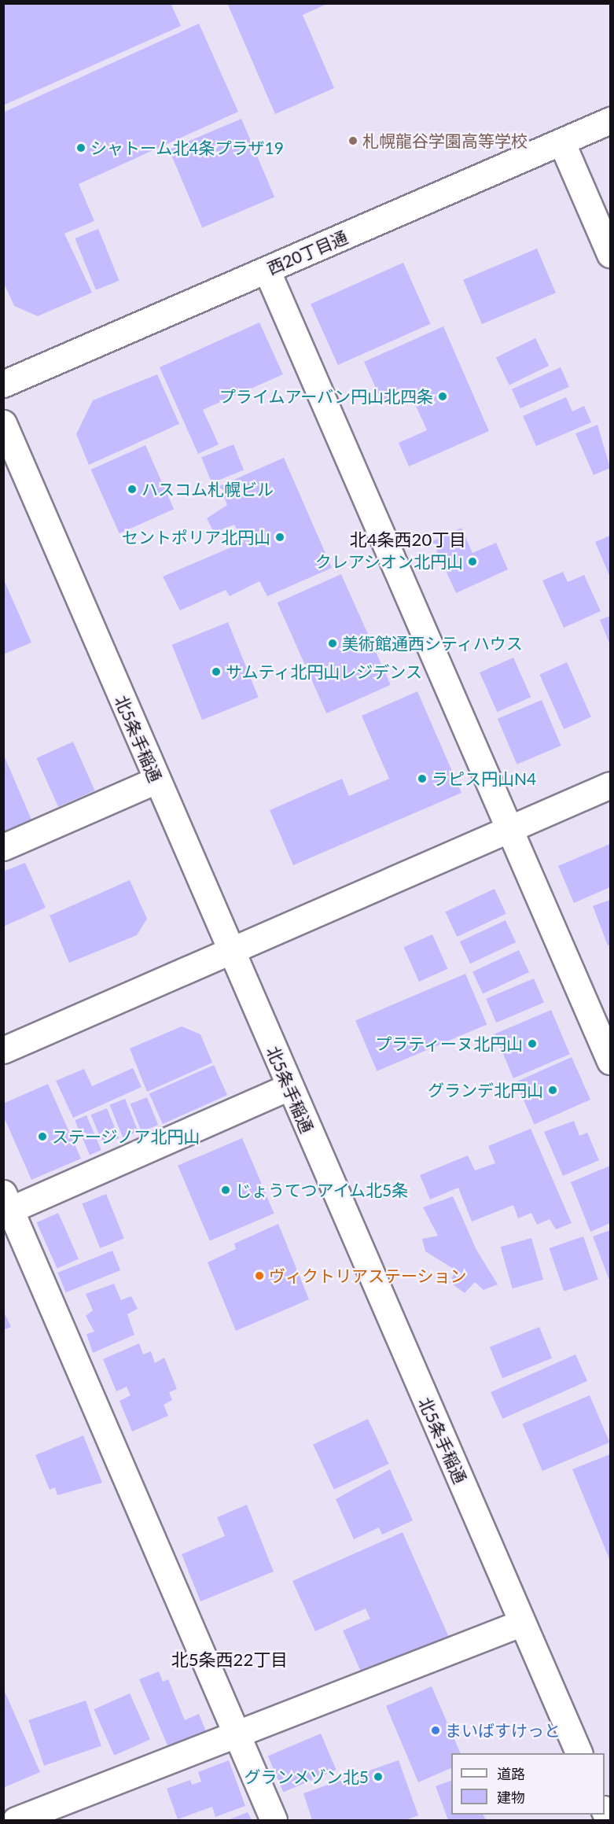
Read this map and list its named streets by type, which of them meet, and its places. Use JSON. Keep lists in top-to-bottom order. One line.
{"streets":{"street":["西20丁目通","北5条手稲通"]},"districts":["北4条西20丁目","北5条西22丁目"],"places":["札幌龍谷学園高等学校","シャトーム北4条プラザ19","プライムアーバン円山北四条","ハスコム札幌ビル","セントポリア北円山","クレアシオン北円山","美術館通西シティハウス","サムティ北円山レジデンス","ラピス円山N4","プラティーヌ北円山","グランデ北円山","ステージノア北円山","じょうてつアイム北5条","ヴィクトリアステーション","まいばすけっと","グランメゾン北5"],"legend":["道路","建物"]}
